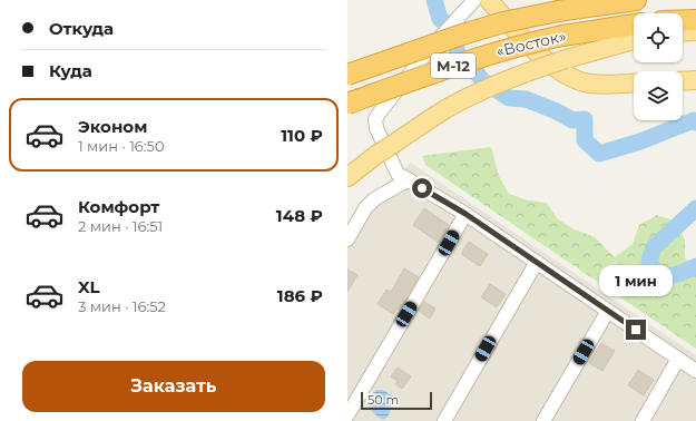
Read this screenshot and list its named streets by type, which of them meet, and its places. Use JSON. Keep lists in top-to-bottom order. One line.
{"streets":{"highway":["«Восток»","М-12"]},"scale_bar":"50 m","page":{"banner":["Откуда","Куда"],"list":[{"name":"Эконом","note":"1 мин · 16:50","value":"110 ₽"},{"name":"Комфорт","note":"2 мин · 16:51","value":"148 ₽"},{"name":"XL","note":"3 мин · 16:52","value":"186 ₽"}],"bubble":"1 мин","buttons":"Заказать","scale":"50 m"}}
